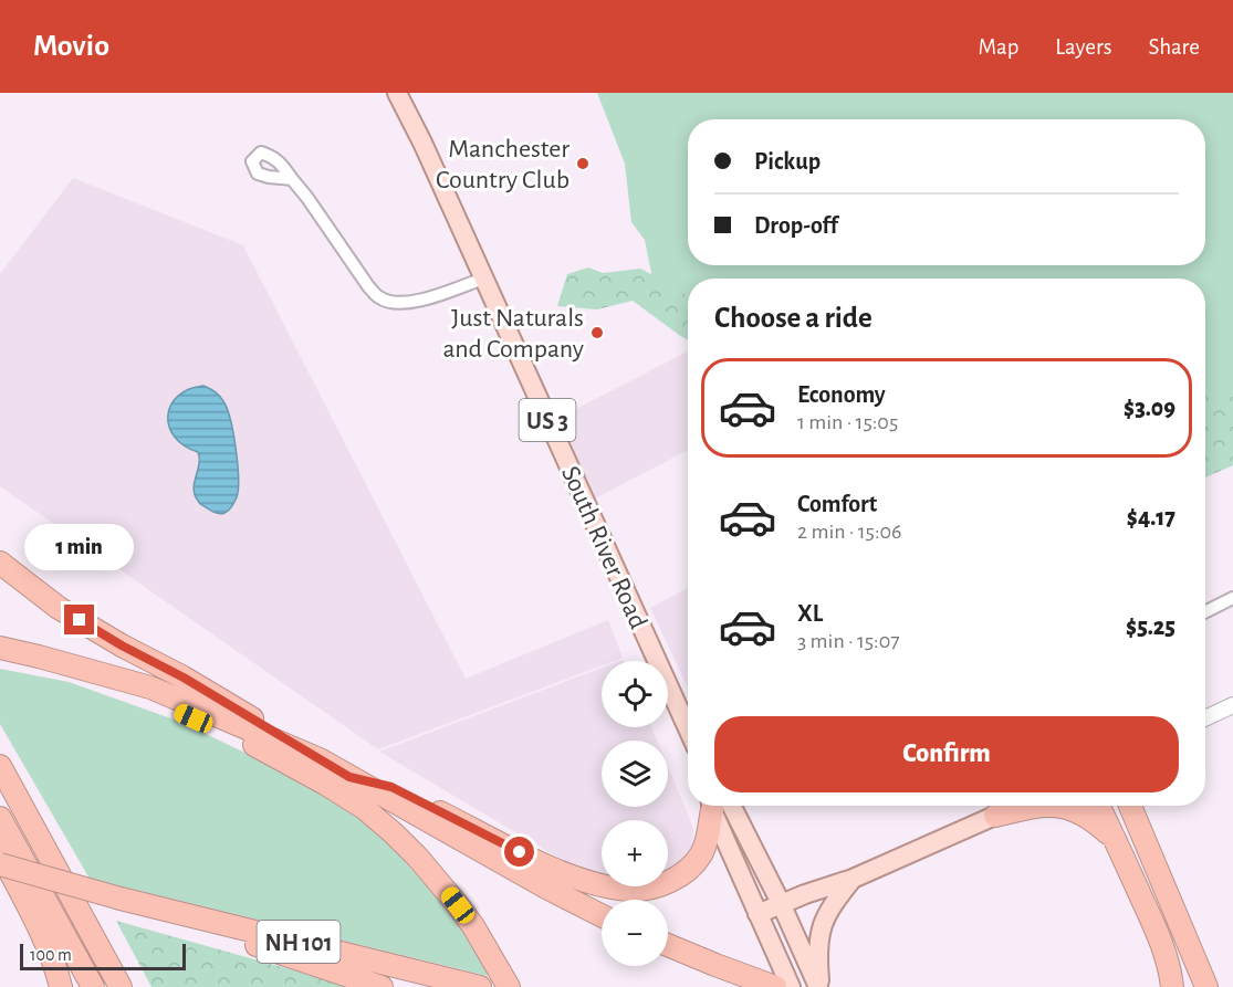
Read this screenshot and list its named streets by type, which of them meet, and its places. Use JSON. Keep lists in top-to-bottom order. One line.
{"streets":{"highway":["NH 101"],"main road":["US 3","South River Road"]},"places":["Manchester Country Club","Just Naturals and Company"],"scale_bar":"100 m","page":{"header":"Movio","nav":["Map","Layers","Share"],"banner":["Pickup","Drop-off"],"heading":"Choose a ride","list":[{"name":"Economy","note":"1 min · 15:05","value":"$3.09"},{"name":"Comfort","note":"2 min · 15:06","value":"$4.17"},{"name":"XL","note":"3 min · 15:07","value":"$5.25"}],"bubble":"1 min","map_buttons":["+","−"],"buttons":"Confirm","scale":"100 m"}}
